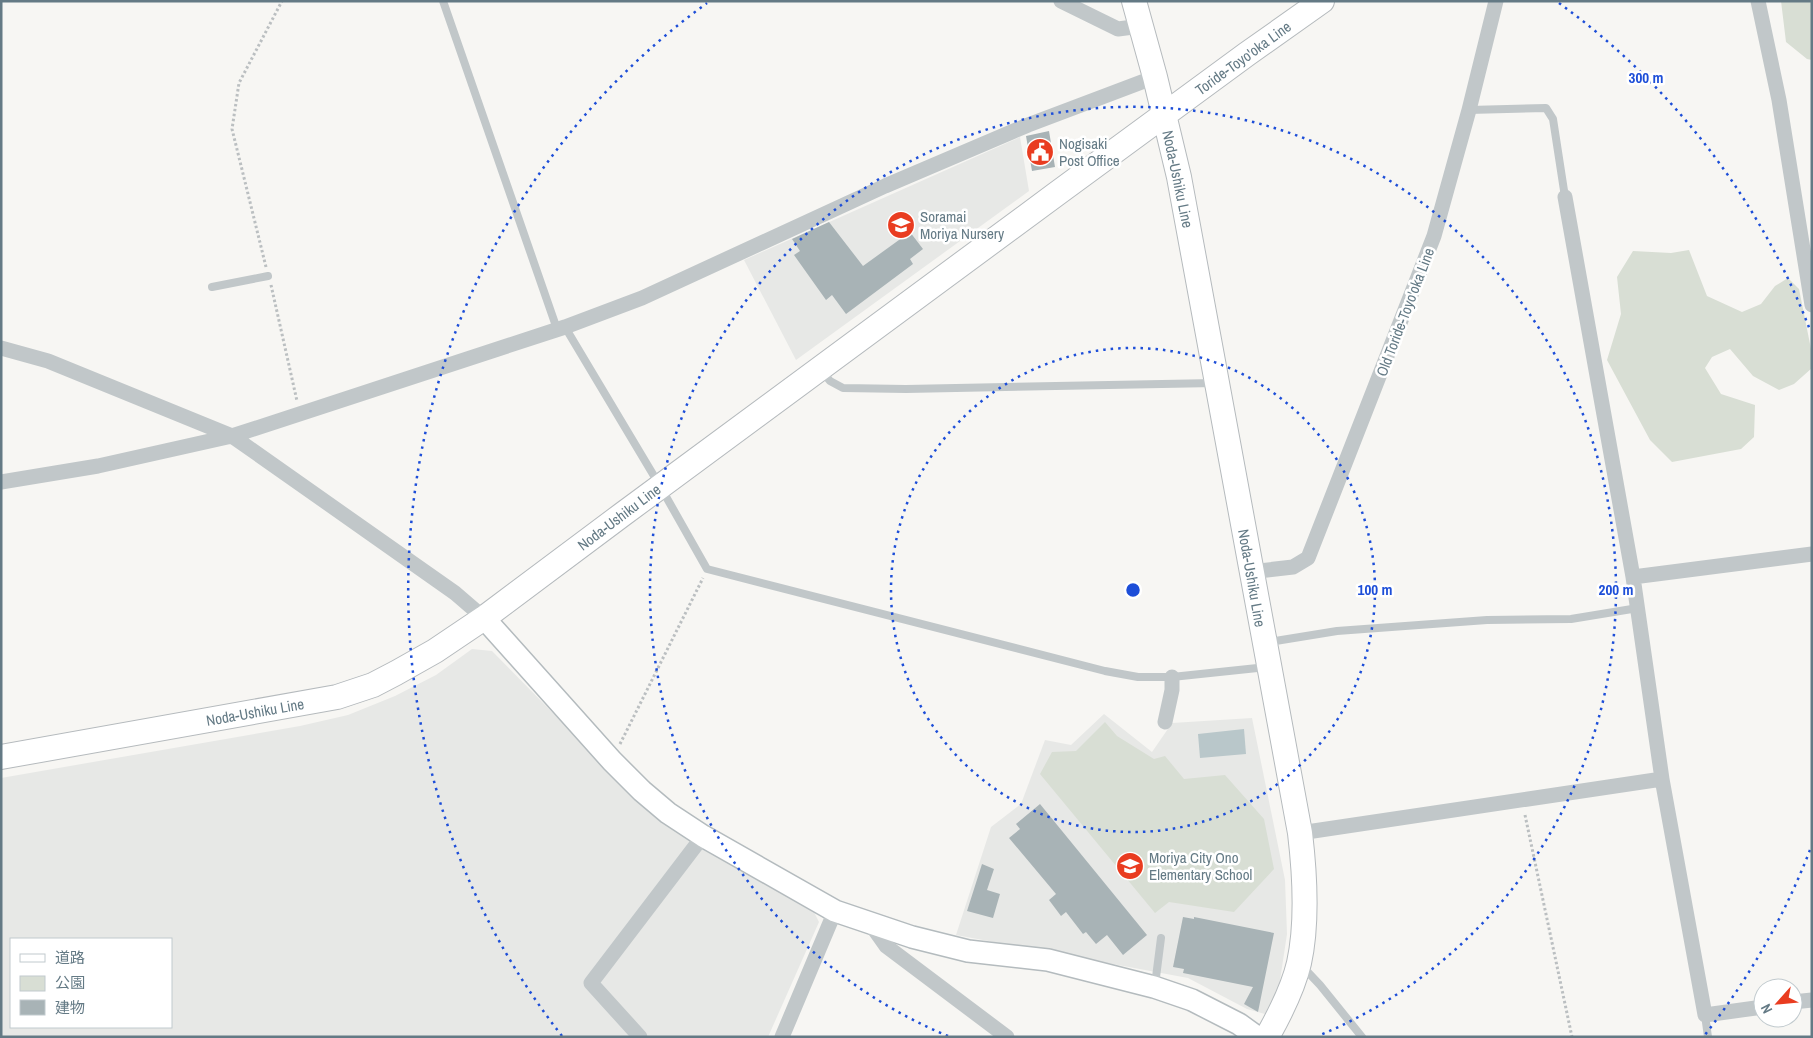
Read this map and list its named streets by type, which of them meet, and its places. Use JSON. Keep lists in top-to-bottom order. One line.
{"streets":{"main road":["Toride-Toyo'oka Line","Noda-Ushiku Line"],"street":["Old Toride-Toyo'oka Line"]},"crossings":[["Toride-Toyo'oka Line","Noda-Ushiku Line"],["Noda-Ushiku Line","Old Toride-Toyo'oka Line"]],"places":{"public building":["Nogisaki Post Office"],"school or university":["Soramai Moriya Nursery","Moriya City Ono Elementary School"]},"legend":["道路","公園","建物"],"north":"bottom left","rings":["300 m","100 m","200 m"]}
